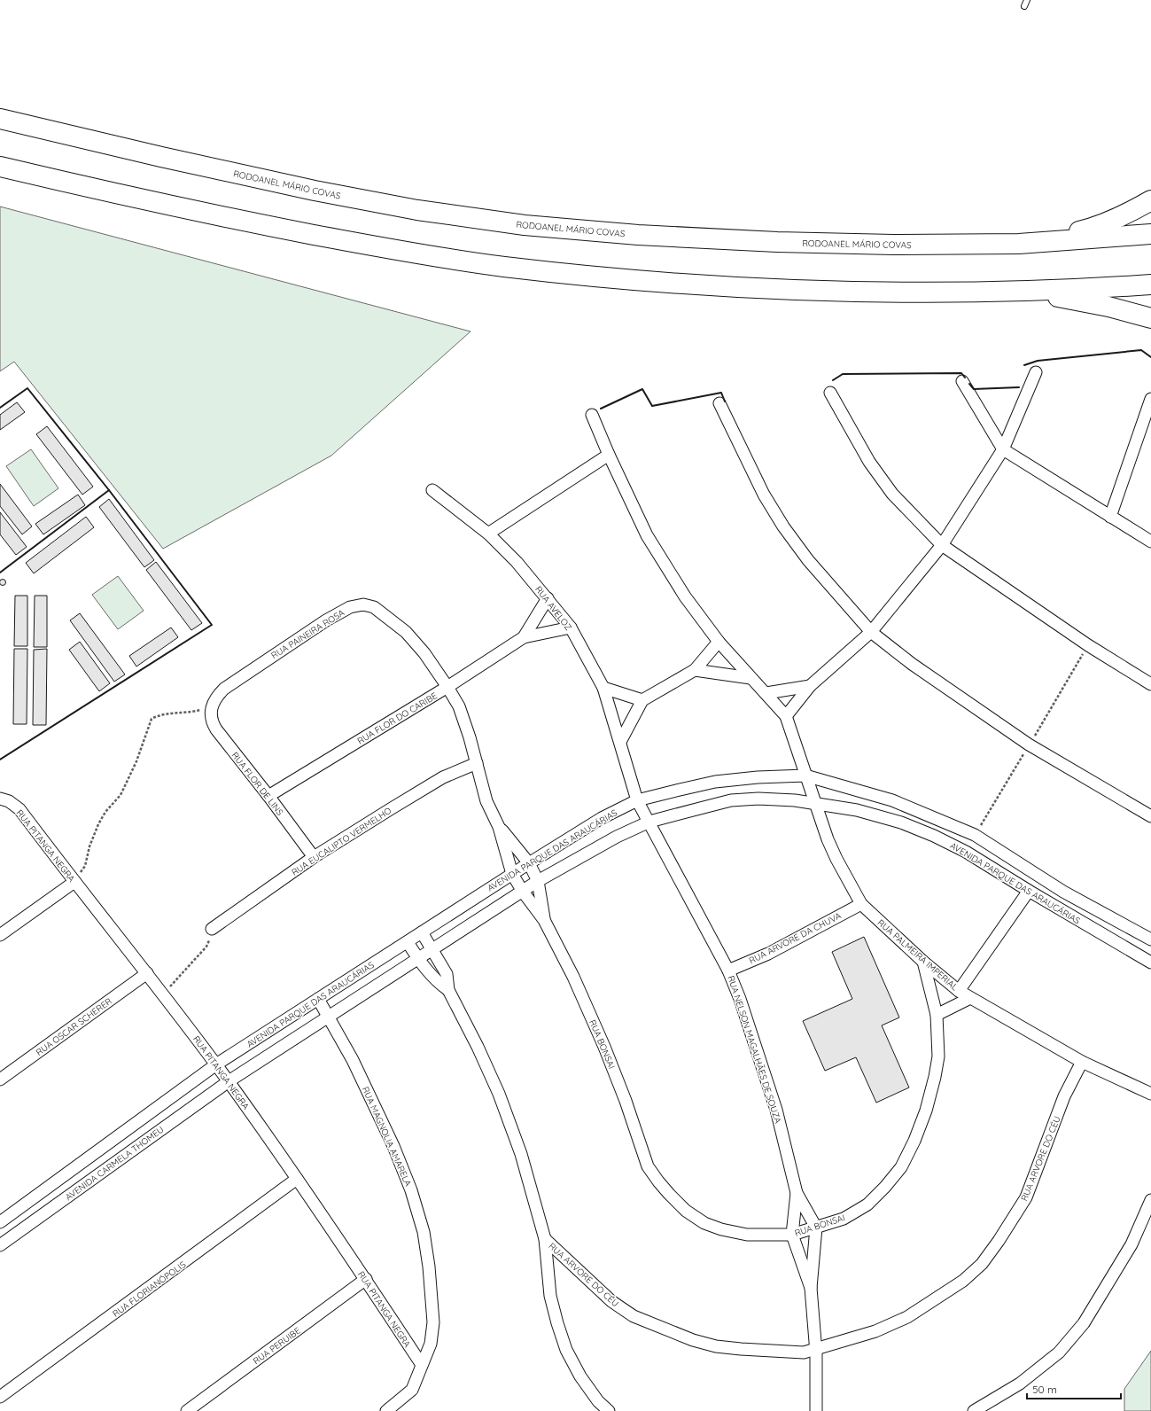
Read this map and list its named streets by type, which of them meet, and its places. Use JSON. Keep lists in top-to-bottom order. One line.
{"streets":{"highway":["RODOANEL MÁRIO COVAS"],"street":["RUA AVELOZ","RUA PAINEIRA ROSA","RUA FLOR DO CARIBE","RUA FLOR DE LINS","RUA EUCALIPTO VERMELHO","RUA PITANGA NEGRA","AVENIDA PARQUE DAS ARAUCÁRIAS","RUA ARVORE DA CHUVA","RUA PALMEIRA IMPERIAL","RUA OSCAR SCHERER","RUA BONSAI","RUA NELSON MAGALHÃES DE SOUZA","RUA MAGNOLIA AMARELA","RUA ARVORE DO CÉU","AVENIDA CARMELA THOMEU","RUA FLORIANÓPOLIS","RUA PERUIBE"]},"crossings":[["RUA AVELOZ","AVENIDA PARQUE DAS ARAUCÁRIAS"],["RUA AVELOZ","RUA NELSON MAGALHÃES DE SOUZA"],["RUA PAINEIRA ROSA","RUA FLOR DO CARIBE"],["RUA PAINEIRA ROSA","RUA FLOR DE LINS"],["RUA PAINEIRA ROSA","RUA EUCALIPTO VERMELHO"],["RUA FLOR DO CARIBE","RUA FLOR DE LINS"],["RUA FLOR DE LINS","RUA EUCALIPTO VERMELHO"],["RUA PITANGA NEGRA","AVENIDA PARQUE DAS ARAUCÁRIAS"],["RUA PITANGA NEGRA","RUA OSCAR SCHERER"],["RUA PITANGA NEGRA","RUA MAGNOLIA AMARELA"],["RUA PITANGA NEGRA","AVENIDA CARMELA THOMEU"],["RUA PITANGA NEGRA","RUA FLORIANÓPOLIS"],["RUA PITANGA NEGRA","RUA PERUIBE"],["AVENIDA PARQUE DAS ARAUCÁRIAS","RUA PALMEIRA IMPERIAL"],["AVENIDA PARQUE DAS ARAUCÁRIAS","RUA NELSON MAGALHÃES DE SOUZA"],["AVENIDA PARQUE DAS ARAUCÁRIAS","RUA MAGNOLIA AMARELA"],["AVENIDA PARQUE DAS ARAUCÁRIAS","AVENIDA CARMELA THOMEU"],["RUA ARVORE DA CHUVA","RUA PALMEIRA IMPERIAL"],["RUA ARVORE DA CHUVA","RUA NELSON MAGALHÃES DE SOUZA"],["RUA PALMEIRA IMPERIAL","RUA BONSAI"],["RUA PALMEIRA IMPERIAL","RUA ARVORE DO CÉU"],["RUA BONSAI","RUA NELSON MAGALHÃES DE SOUZA"],["RUA NELSON MAGALHÃES DE SOUZA","RUA ARVORE DO CÉU"]],"scale_bar":"50 m"}
